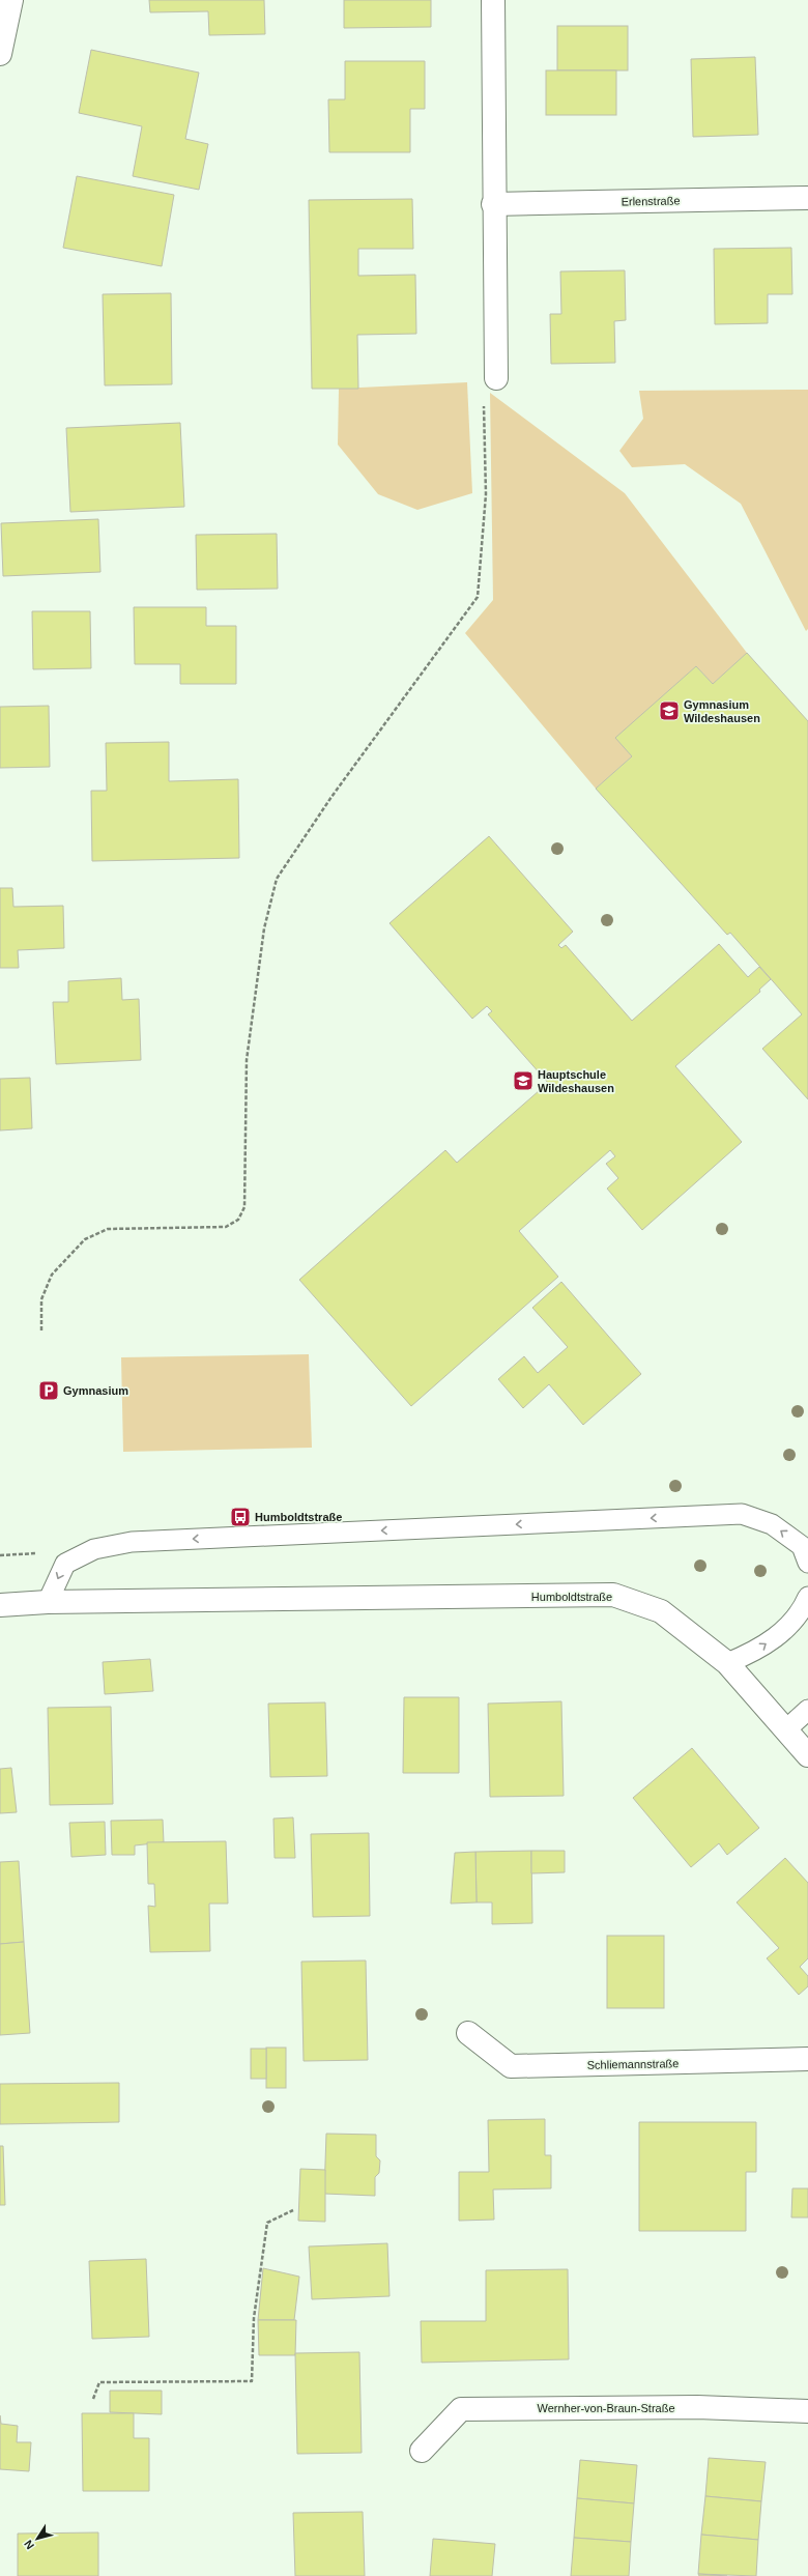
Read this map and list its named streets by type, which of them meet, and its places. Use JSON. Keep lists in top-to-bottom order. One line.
{"streets":{"street":["Erlenstraße","Humboldtstraße","Schliemannstraße","Wernher-von-Braun-Straße"]},"places":{"school or university":["Gymnasium Wildeshausen","Hauptschule Wildeshausen"],"parking":["Gymnasium"],"bus stop":["Humboldtstraße"]},"north":"bottom left"}
